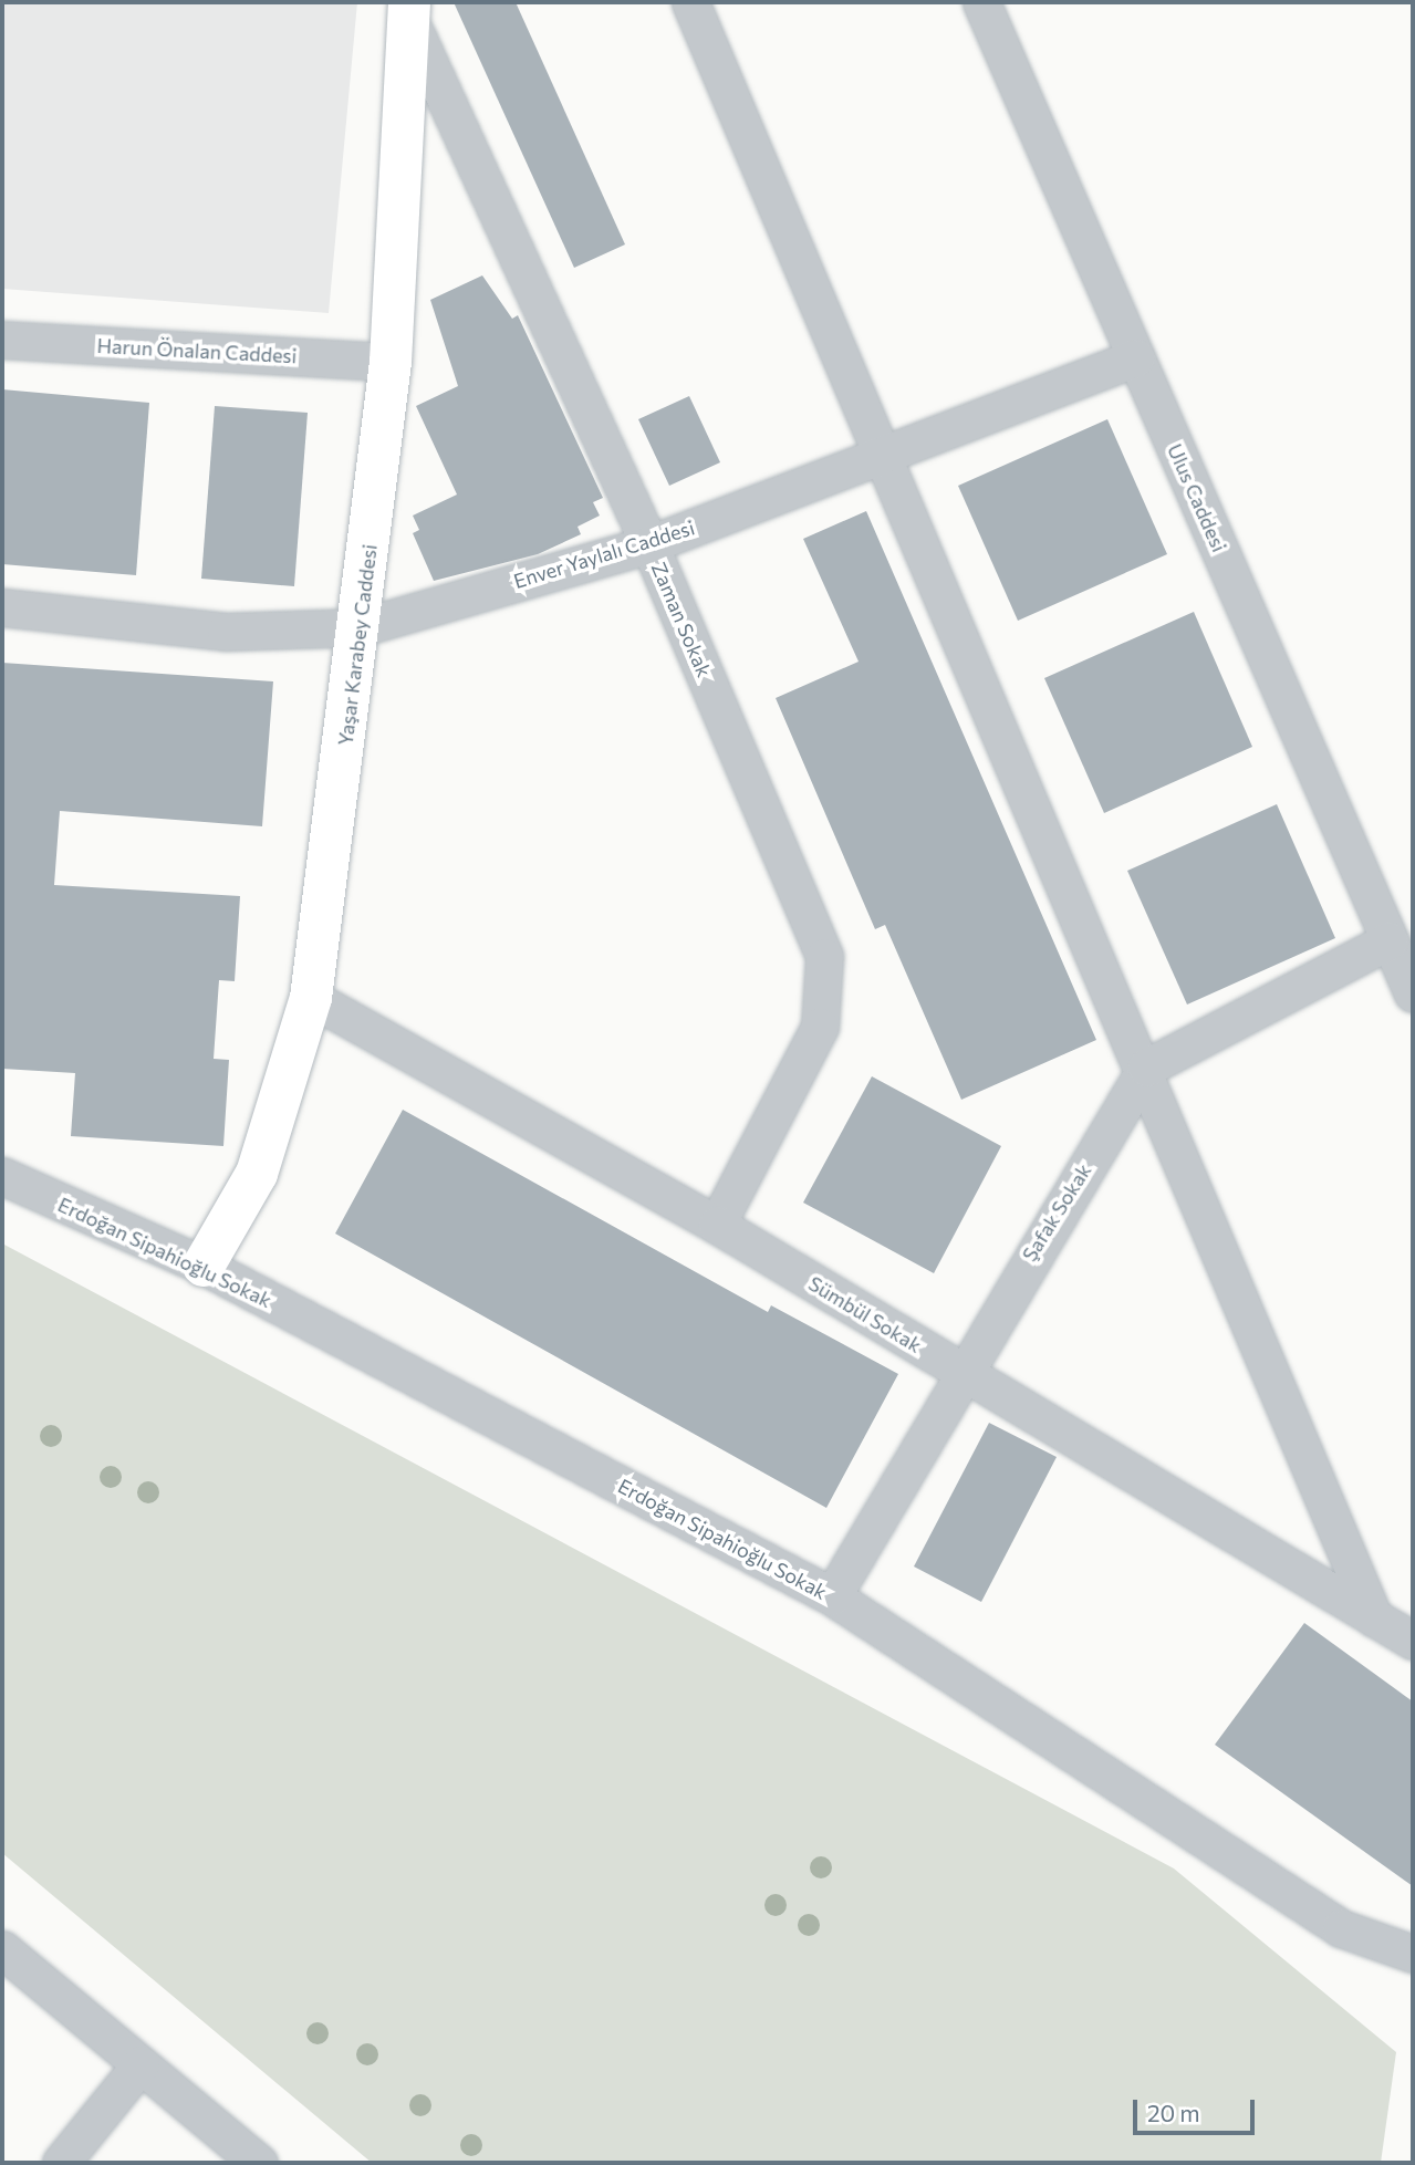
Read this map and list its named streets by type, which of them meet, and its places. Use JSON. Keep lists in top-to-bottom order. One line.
{"streets":{"street":["Harun Önalan Caddesi","Ulus Caddesi","Enver Yaylalı Caddesi","Zaman Sokak","Yaşar Karabey Caddesi","Şafak Sokak","Erdoğan Sipahioğlu Sokak","Sümbül Sokak"]},"crossings":[["Harun Önalan Caddesi","Yaşar Karabey Caddesi"],["Ulus Caddesi","Enver Yaylalı Caddesi"],["Enver Yaylalı Caddesi","Zaman Sokak"],["Enver Yaylalı Caddesi","Yaşar Karabey Caddesi"],["Zaman Sokak","Yaşar Karabey Caddesi"],["Zaman Sokak","Sümbül Sokak"],["Yaşar Karabey Caddesi","Erdoğan Sipahioğlu Sokak"],["Yaşar Karabey Caddesi","Sümbül Sokak"],["Şafak Sokak","Erdoğan Sipahioğlu Sokak"],["Şafak Sokak","Sümbül Sokak"]],"scale_bar":"20 m"}
